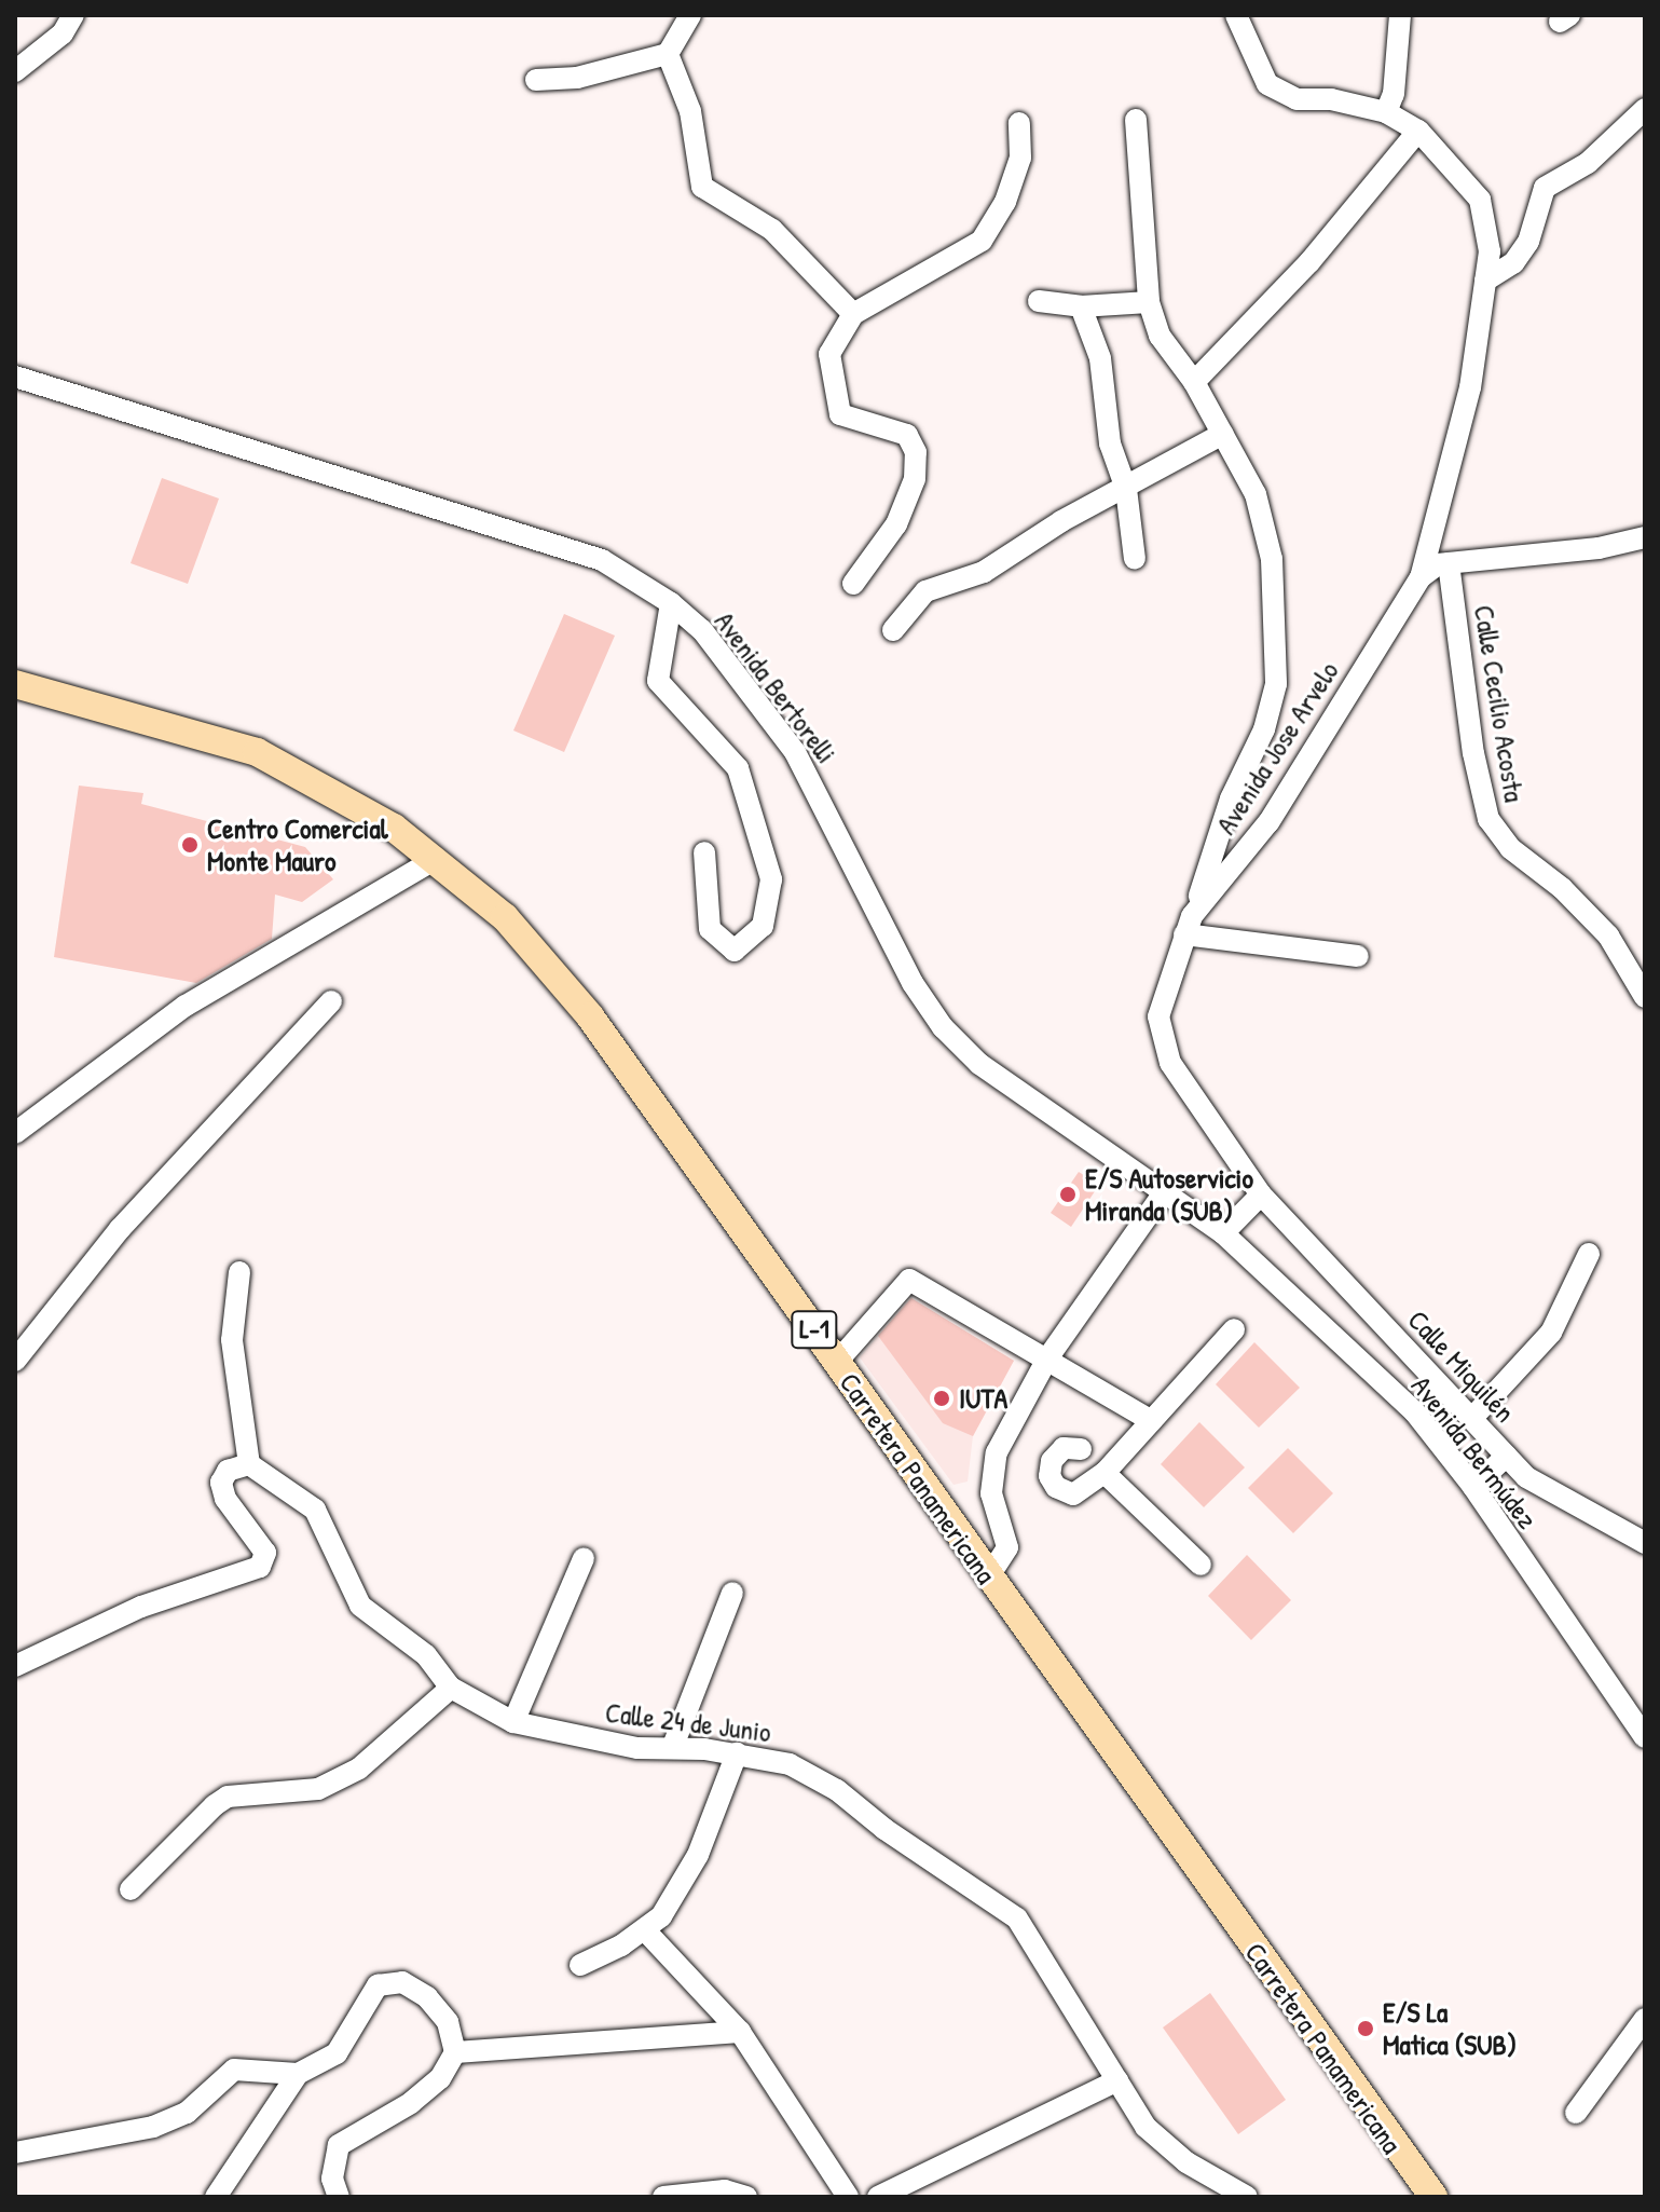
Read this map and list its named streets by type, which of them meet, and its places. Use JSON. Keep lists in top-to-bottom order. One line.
{"streets":{"main road":["L-1","Carretera Panamericana"],"street":["Avenida Bertorelli","Calle Cecilio Acosta","Avenida Jose Arvelo","Calle Miquilén","Avenida Bermúdez","Calle 24 de Junio"]},"crossings":[["Avenida Bertorelli","Avenida Bermúdez"],["Avenida Jose Arvelo","Calle Miquilén"]],"places":["Centro Comercial Monte Mauro","E/S Autoservicio Miranda (SUB)","IUTA","E/S La Matica (SUB)"]}
